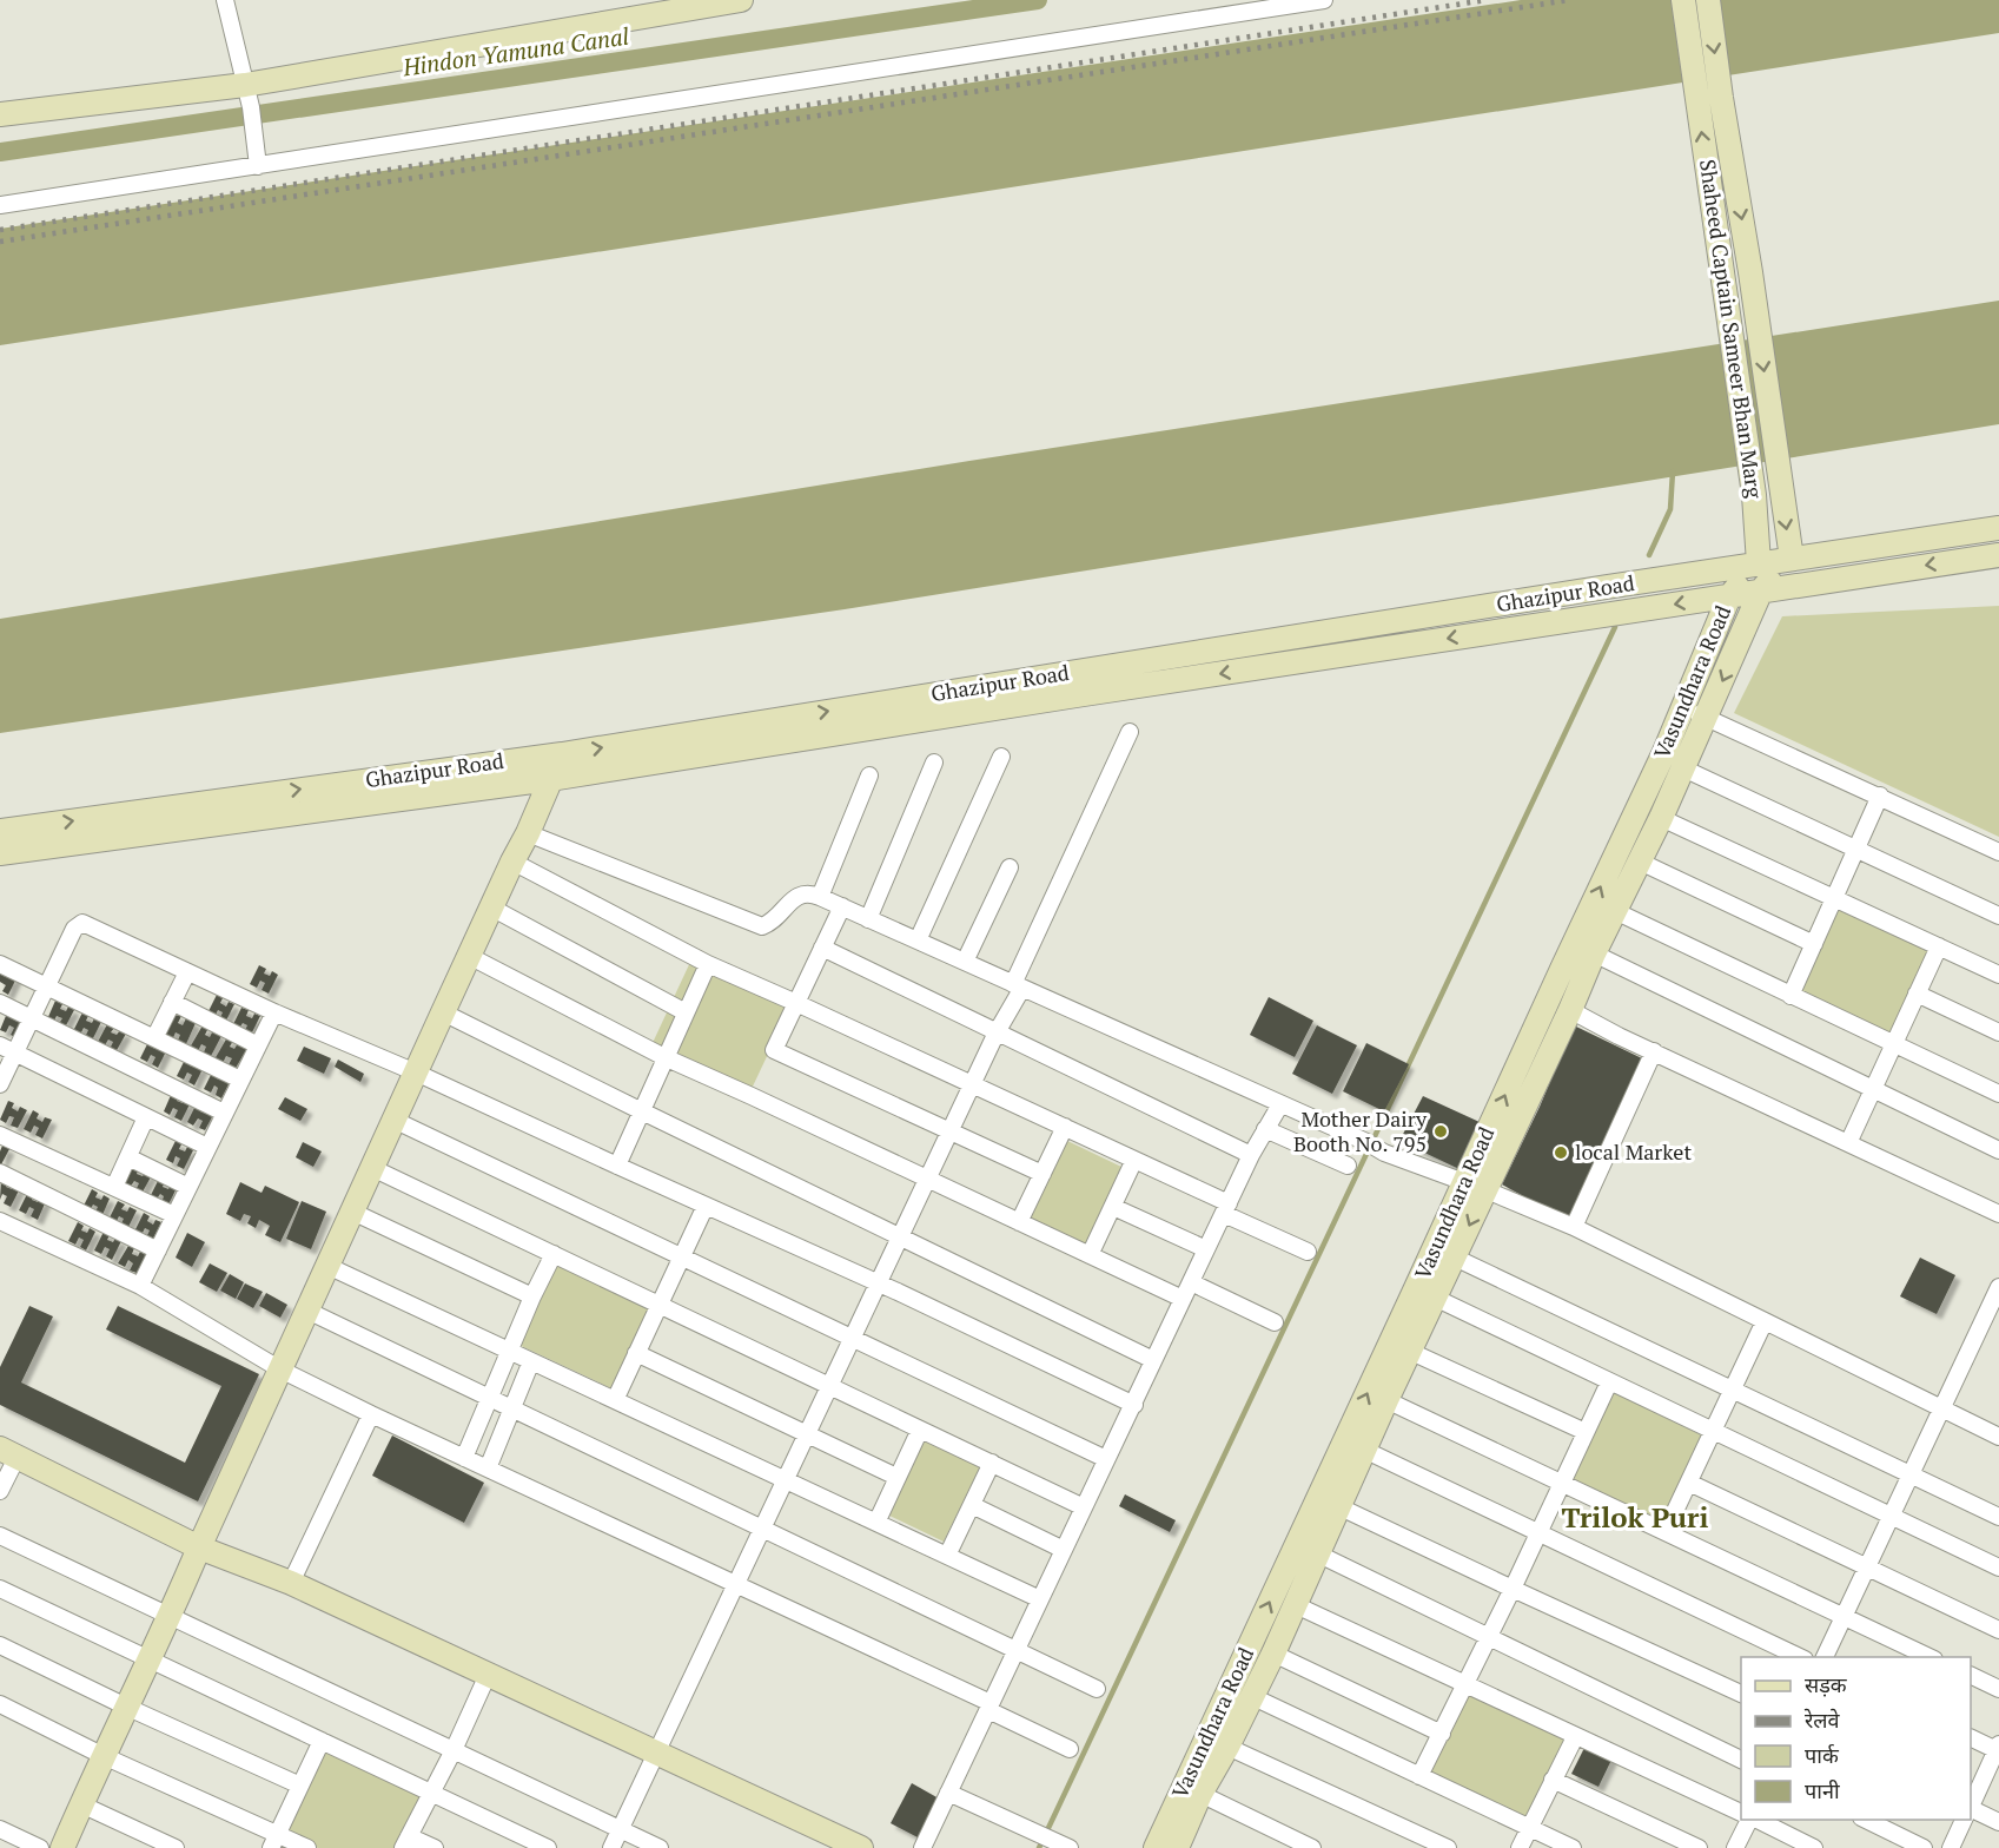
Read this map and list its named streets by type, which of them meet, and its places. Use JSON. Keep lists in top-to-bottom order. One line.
{"streets":{"street":["Shaheed Captain Sameer Bhan Marg","Ghazipur Road","Vasundhara Road"]},"crossings":[["Shaheed Captain Sameer Bhan Marg","Ghazipur Road"],["Shaheed Captain Sameer Bhan Marg","Vasundhara Road"],["Ghazipur Road","Vasundhara Road"]],"districts":["Trilok Puri"],"water":["Hindon Yamuna Canal"],"places":["Mother Dairy Booth No. 795","local Market"],"legend":["सड़क","रेलवे","पार्क","पानी"]}
